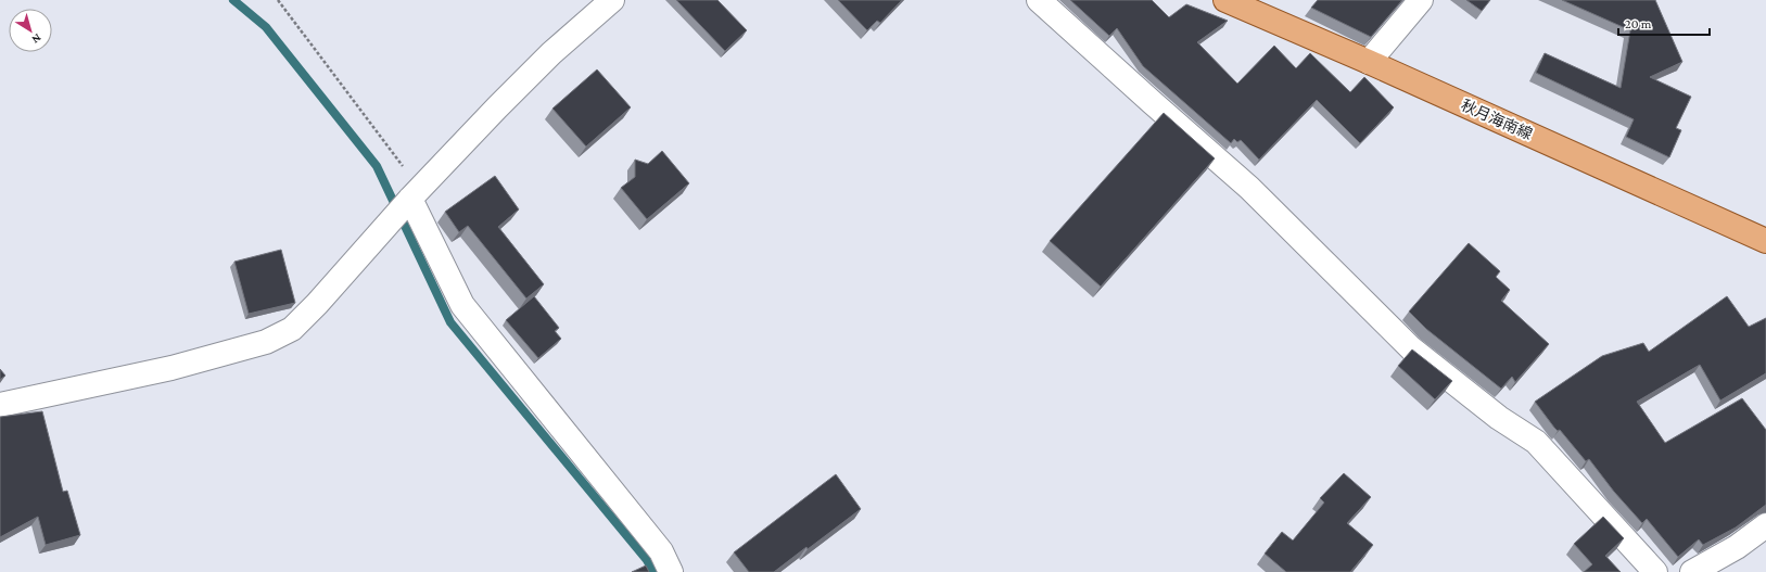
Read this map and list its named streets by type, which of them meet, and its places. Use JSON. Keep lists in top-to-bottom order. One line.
{"streets":{"main road":["秋月海南線"]},"scale_bar":"20 m","north":"bottom right"}
